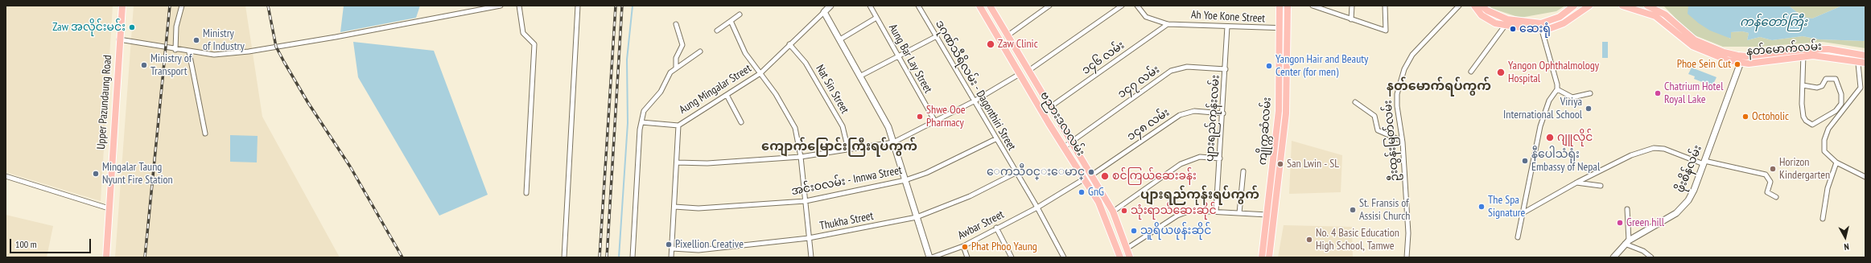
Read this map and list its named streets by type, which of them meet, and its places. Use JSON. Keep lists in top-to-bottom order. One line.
{"streets":{"main road":["နတ်မောက်လမ်း","Upper Pazundaung Road","ဗညားဒလလမ်း","ကျိုက္ကဆံလမ်း"],"street":["Ah Yoe Kone Street","၁၄၆ လမ်း","Aung Bar Lay Street","၁၄၇ လမ်း","ဒဂုဏ်သီရိလမ်း - Dagonthiri Street","Aung Mingalar Street","Nat Sin Street","ပျားရည်ကုန်းလမ်း","၁၄၈ လမ်း","ဦးထွန်းမြတ်လမ်း","ဖိုးစိန်လမ်း","အင်းဝလမ်း - Innwa Street","Thukha Street","Awbar Street"]},"crossings":[["Ah Yoe Kone Street","၁၄၆ လမ်း"],["Ah Yoe Kone Street","ပျားရည်ကုန်းလမ်း"],["Ah Yoe Kone Street","ကျိုက္ကဆံလမ်း"],["နတ်မောက်လမ်း","ဖိုးစိန်လမ်း"],["၁၄၆ လမ်း","ဗညားဒလလမ်း"],["၁၄၇ လမ်း","ပျားရည်ကုန်းလမ်း"],["၁၄၇ လမ်း","ဗညားဒလလမ်း"],["ဒဂုဏ်သီရိလမ်း - Dagonthiri Street","အင်းဝလမ်း - Innwa Street"],["ဒဂုဏ်သီရိလမ်း - Dagonthiri Street","Thukha Street"],["ဒဂုဏ်သီရိလမ်း - Dagonthiri Street","Awbar Street"],["Aung Mingalar Street","Nat Sin Street"],["Aung Mingalar Street","အင်းဝလမ်း - Innwa Street"],["Aung Mingalar Street","Thukha Street"],["ပျားရည်ကုန်းလမ်း","၁၄၈ လမ်း"],["ဗညားဒလလမ်း","၁၄၈ လမ်း"],["ဗညားဒလလမ်း","Awbar Street"]],"districts":["နတ်မောက်ရပ်ကွက်","ကျောက်မြောင်းကြီးရပ်ကွက်","ပျားရည်ကုန်းရပ်ကွက်"],"water":["ကန်တော်ကြီး"],"places":["Zaw အလိုင်းမင်း","ဆေးရုံ","Ministry of Industry","Zaw Clinic","Phoe Sein Cut","Ministry of Transport","Yangon Hair and Beauty Center (for men)","Yangon Ophthalmology Hospital","Chatrium Hotel Royal Lake","Viriya International School","Shwe Ooe Pharmacy","Octoholic","ဂျူလိုင်","နီပေါသံရုံး Embassy of Nepal","San Lwin - SL","Horizon Kindergarten","ေကသီဝင္းေမာင္","Mingalar Taung Nyunt Fire Station","စင်ကြယ်ဆေးခန်း","GnG","The Spa Signature","St. Fransis of Assisi Church","သုံးရာသီဆေးဆိုင်","Green hill","သူရိယဖုန်းဆိုင်","No. 4 Basic Education High School, Tamwe","Pixellion Creative","Phat Phoo Yaung"],"scale_bar":"100 m","north":"bottom"}
